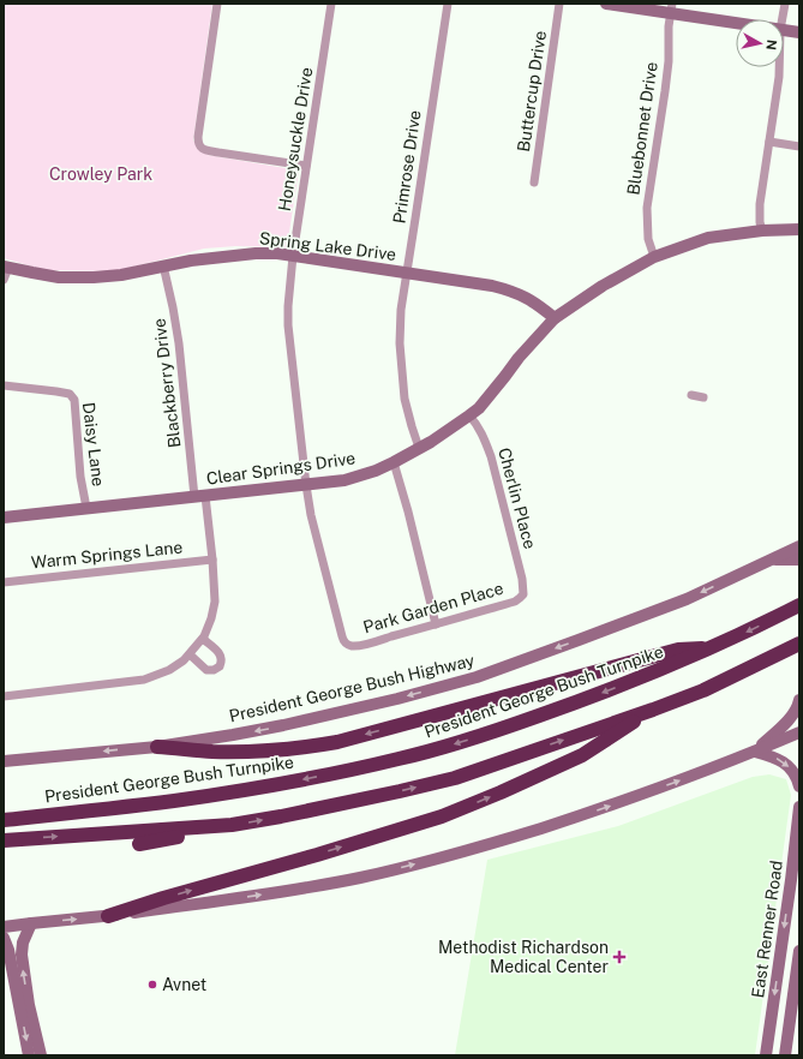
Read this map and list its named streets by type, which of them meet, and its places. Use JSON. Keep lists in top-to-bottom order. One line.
{"streets":{"highway":["President George Bush Turnpike"],"main road":["Spring Lake Drive","Clear Springs Drive","President George Bush Highway","East Renner Road"],"street":["Buttercup Drive","Bluebonnet Drive","Honeysuckle Drive","Primrose Drive","Blackberry Drive","Daisy Lane","Cherlin Place","Warm Springs Lane","Park Garden Place"]},"crossings":[["Bluebonnet Drive","Clear Springs Drive"],["Honeysuckle Drive","Spring Lake Drive"],["Honeysuckle Drive","Clear Springs Drive"],["Honeysuckle Drive","Park Garden Place"],["Primrose Drive","Spring Lake Drive"],["Primrose Drive","Clear Springs Drive"],["Spring Lake Drive","Blackberry Drive"],["Spring Lake Drive","Clear Springs Drive"],["Blackberry Drive","Clear Springs Drive"],["Blackberry Drive","Warm Springs Lane"],["Daisy Lane","Clear Springs Drive"],["Clear Springs Drive","Cherlin Place"],["Cherlin Place","Park Garden Place"]],"one_way":["President George Bush Highway"],"parks":["Crowley Park"],"places":{"health":["Methodist Richardson Medical Center"],"other":["Avnet"]},"north":"right"}
